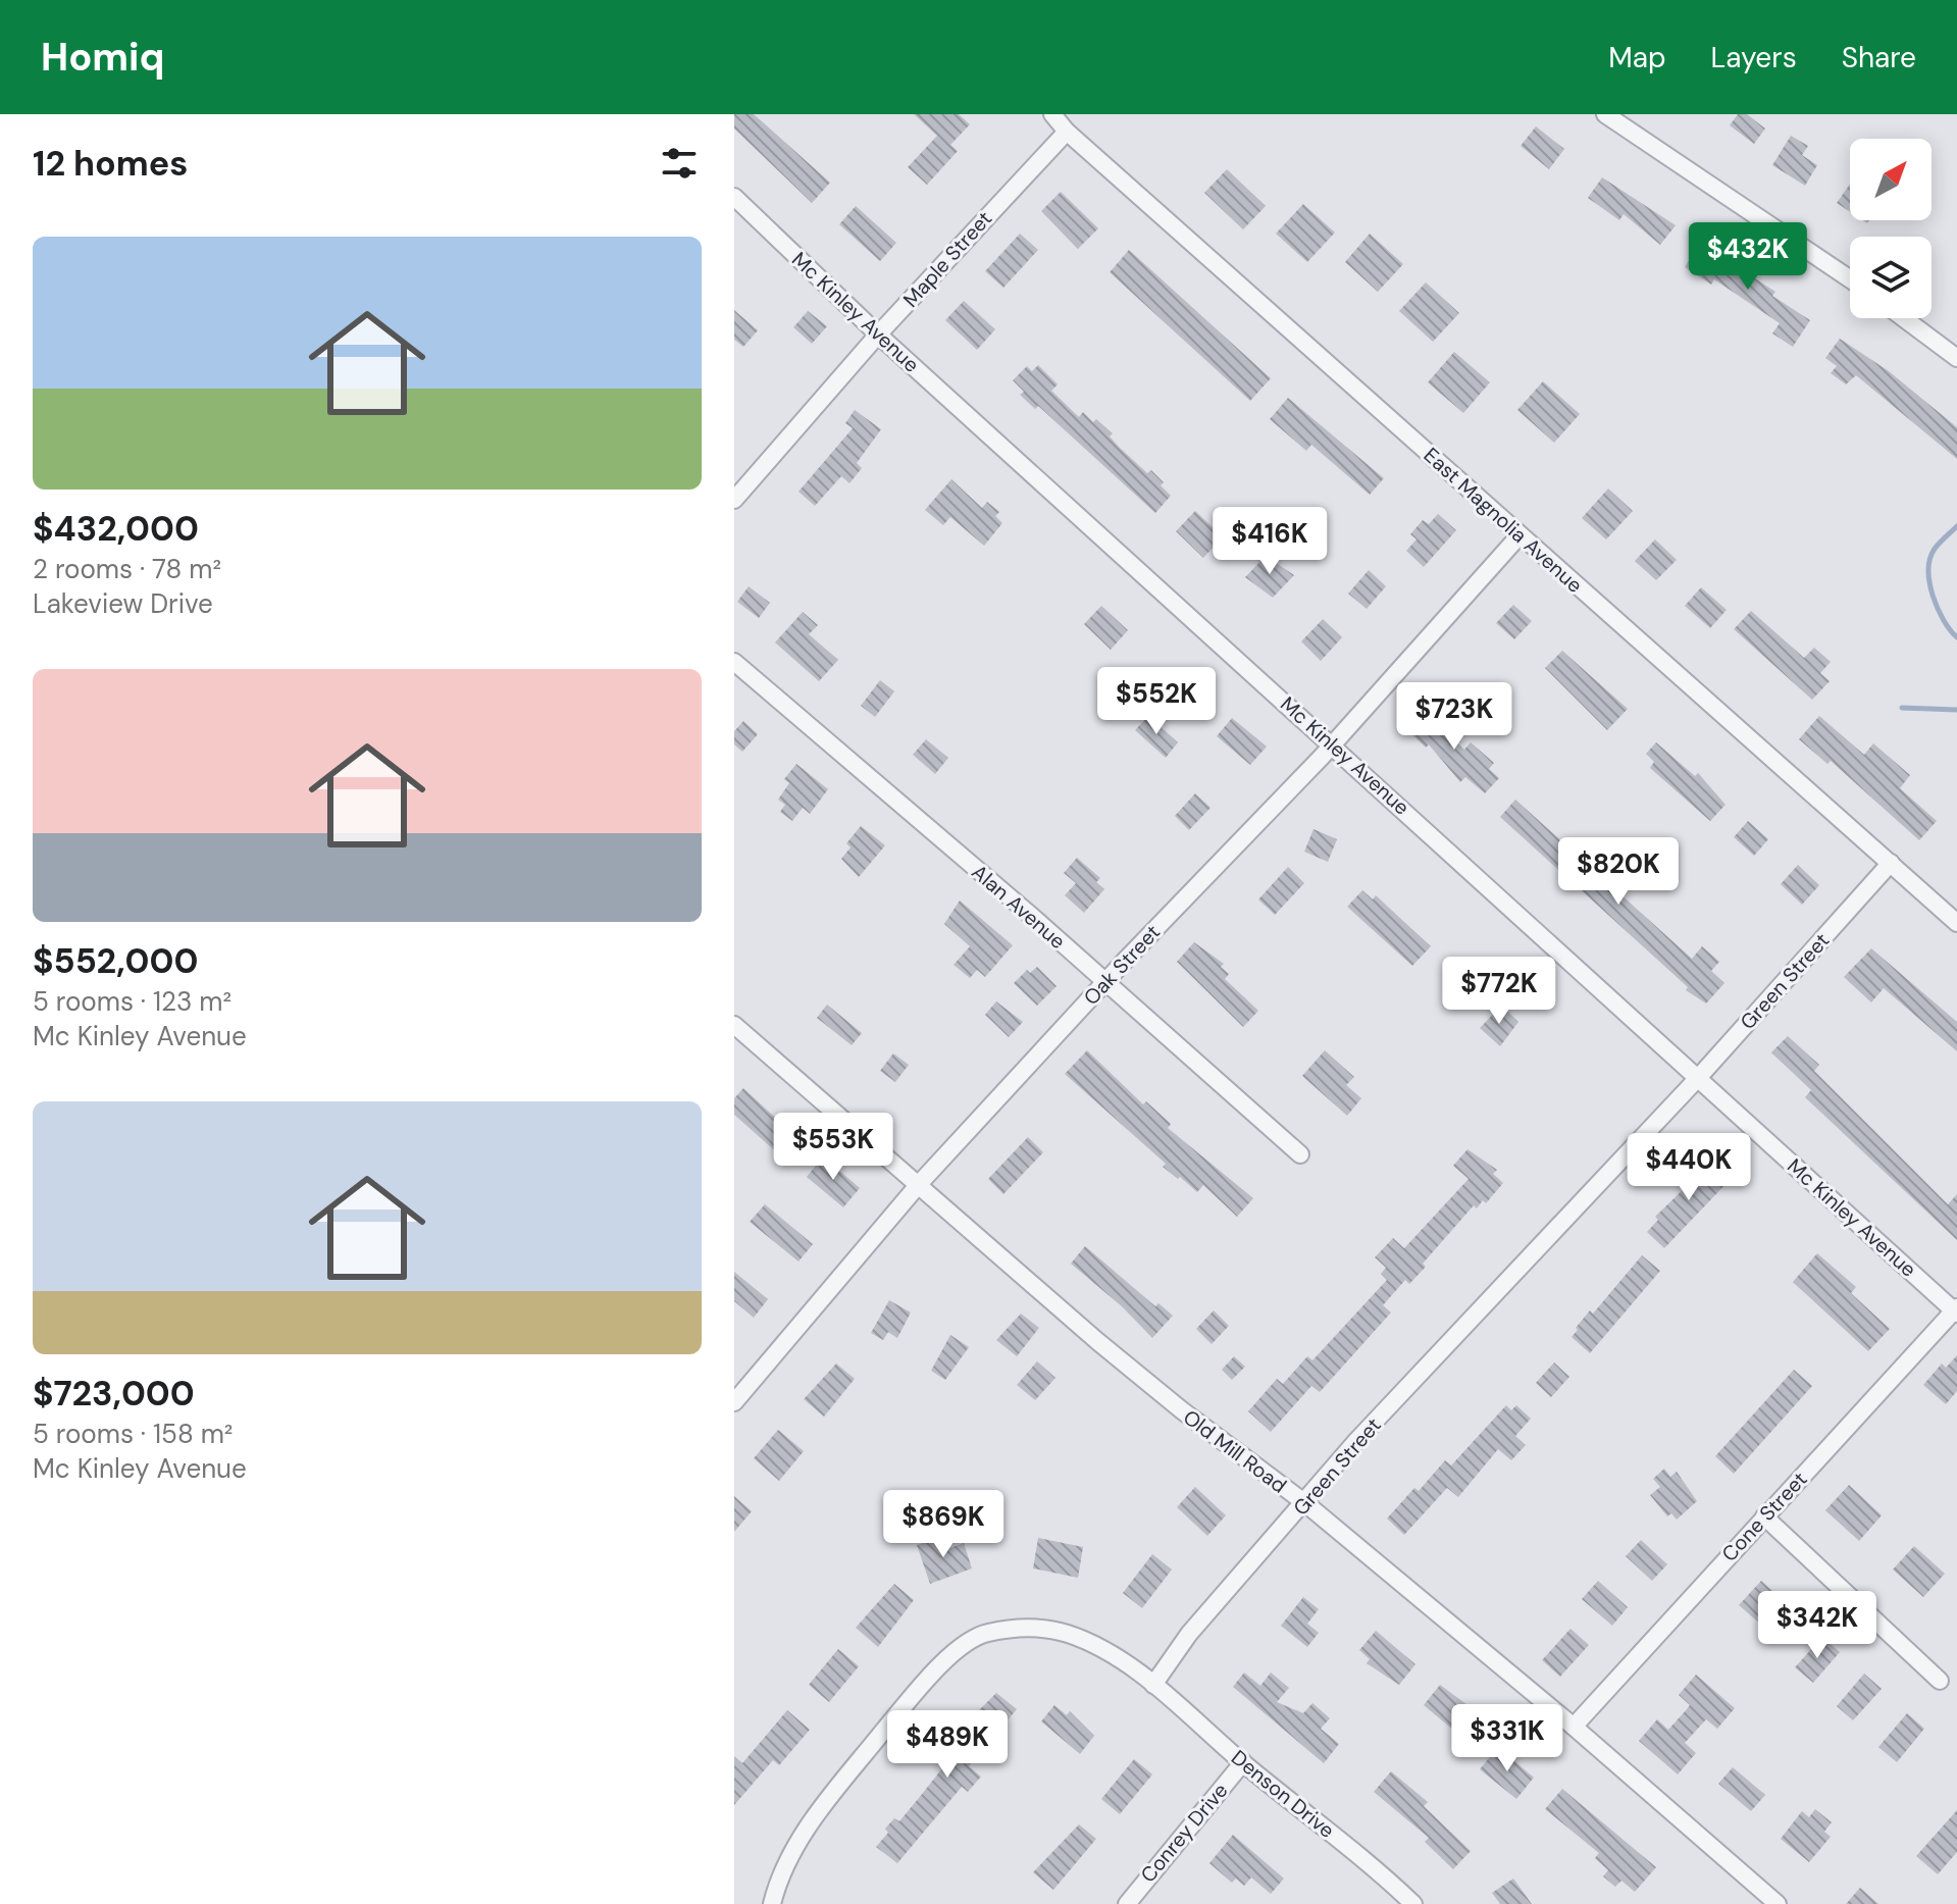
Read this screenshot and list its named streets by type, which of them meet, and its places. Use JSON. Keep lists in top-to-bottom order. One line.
{"streets":{"street":["Maple Street","Mc Kinley Avenue","East Magnolia Avenue","Alan Avenue","Oak Street","Green Street","Old Mill Road","Cone Street","Denson Drive","Conrey Drive"]},"crossings":[["Maple Street","Mc Kinley Avenue"],["Maple Street","East Magnolia Avenue"],["Mc Kinley Avenue","Oak Street"],["Mc Kinley Avenue","Green Street"],["Mc Kinley Avenue","Cone Street"],["East Magnolia Avenue","Oak Street"],["East Magnolia Avenue","Green Street"],["Alan Avenue","Oak Street"],["Oak Street","Old Mill Road"],["Green Street","Old Mill Road"],["Green Street","Denson Drive"],["Old Mill Road","Cone Street"],["Denson Drive","Conrey Drive"]],"north":"top right","page":{"header":"Homiq","nav":["Map","Layers","Share"],"heading":"12 homes","list":[{"name":"$432,000","note":"2 rooms · 78 m² · Lakeview Drive"},{"name":"$552,000","note":"5 rooms · 123 m² · Mc Kinley Avenue"},{"name":"$723,000","note":"5 rooms · 158 m² · Mc Kinley Avenue"}],"price":["$432K","$416K","$552K","$723K","$820K","$772K","$553K","$440K","$869K","$342K","$331K","$489K"]}}
